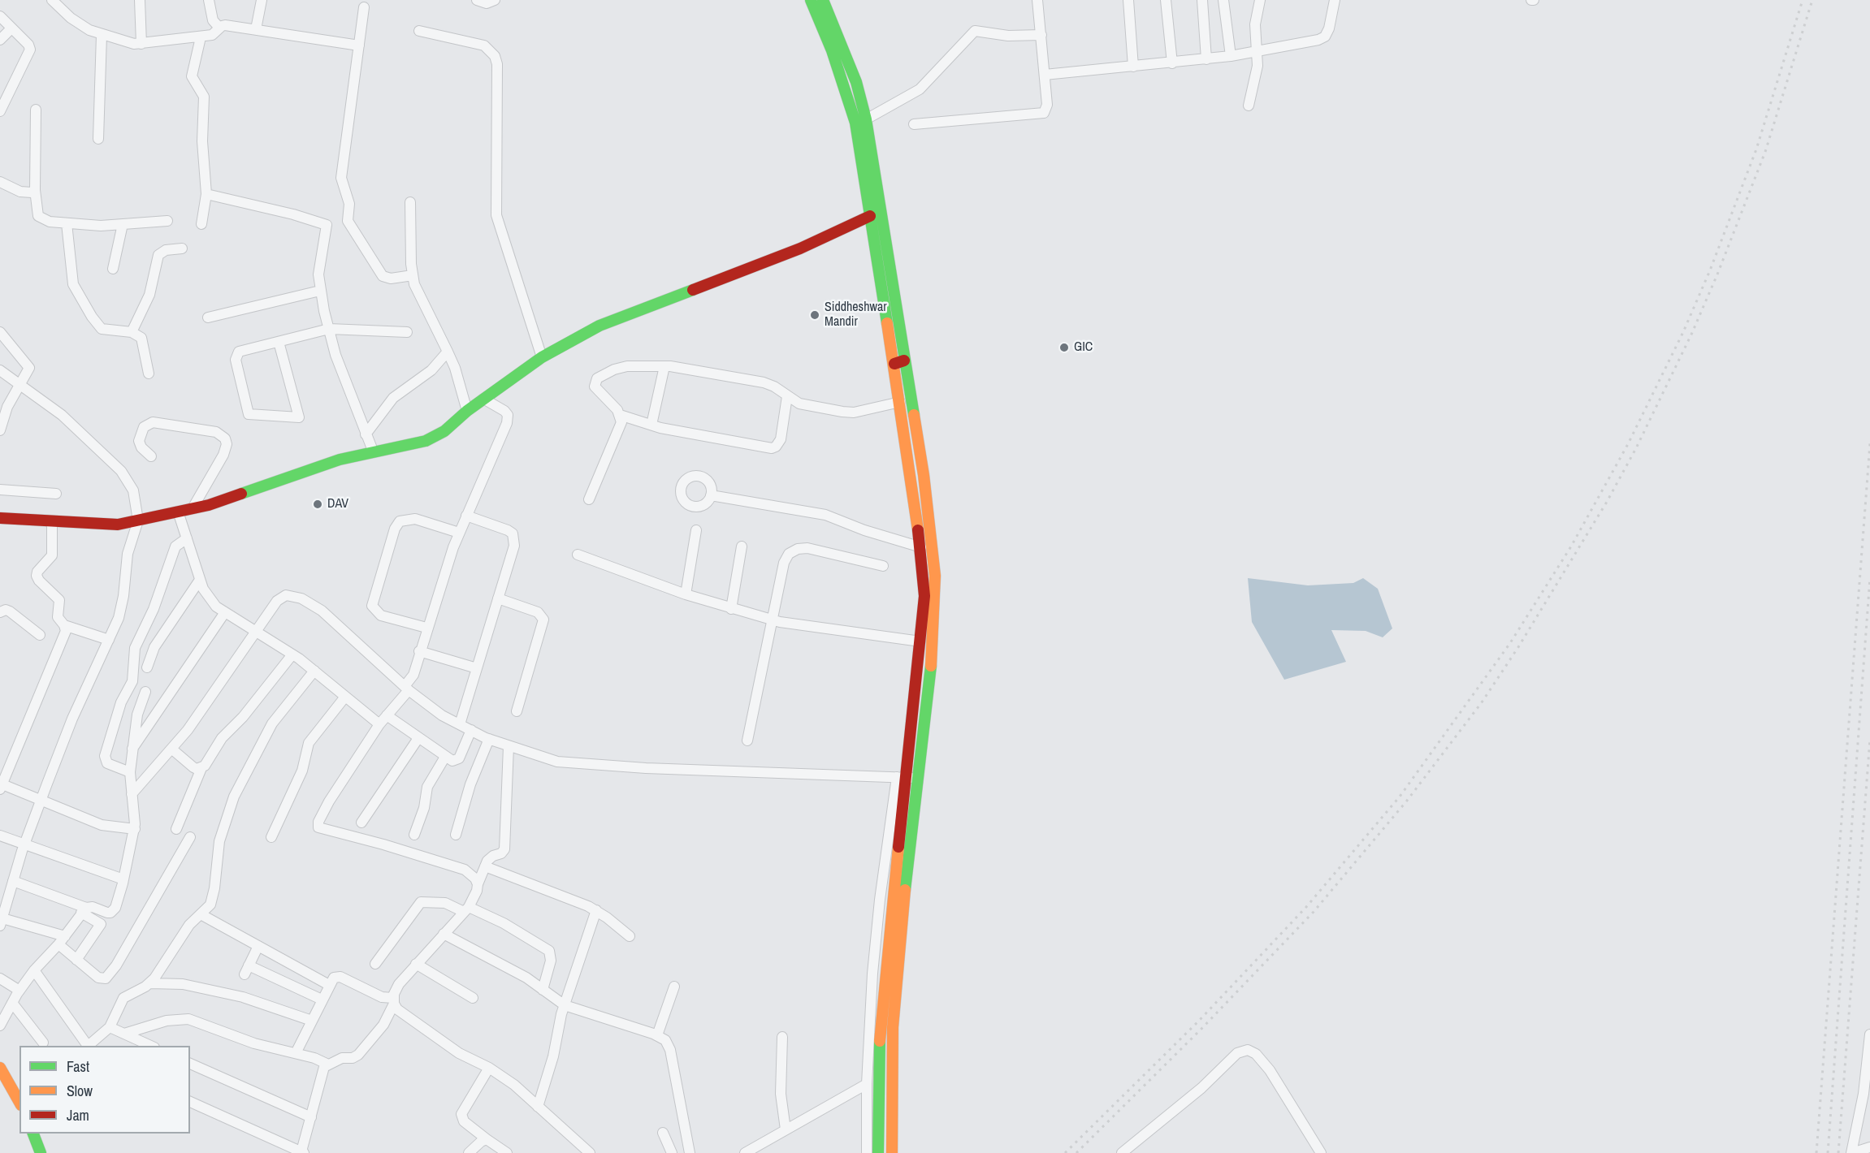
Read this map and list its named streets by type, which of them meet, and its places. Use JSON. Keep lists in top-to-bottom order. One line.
{"places":["Siddheshwar Mandir","GIC","DAV"],"legend":["Fast","Slow","Jam"]}
